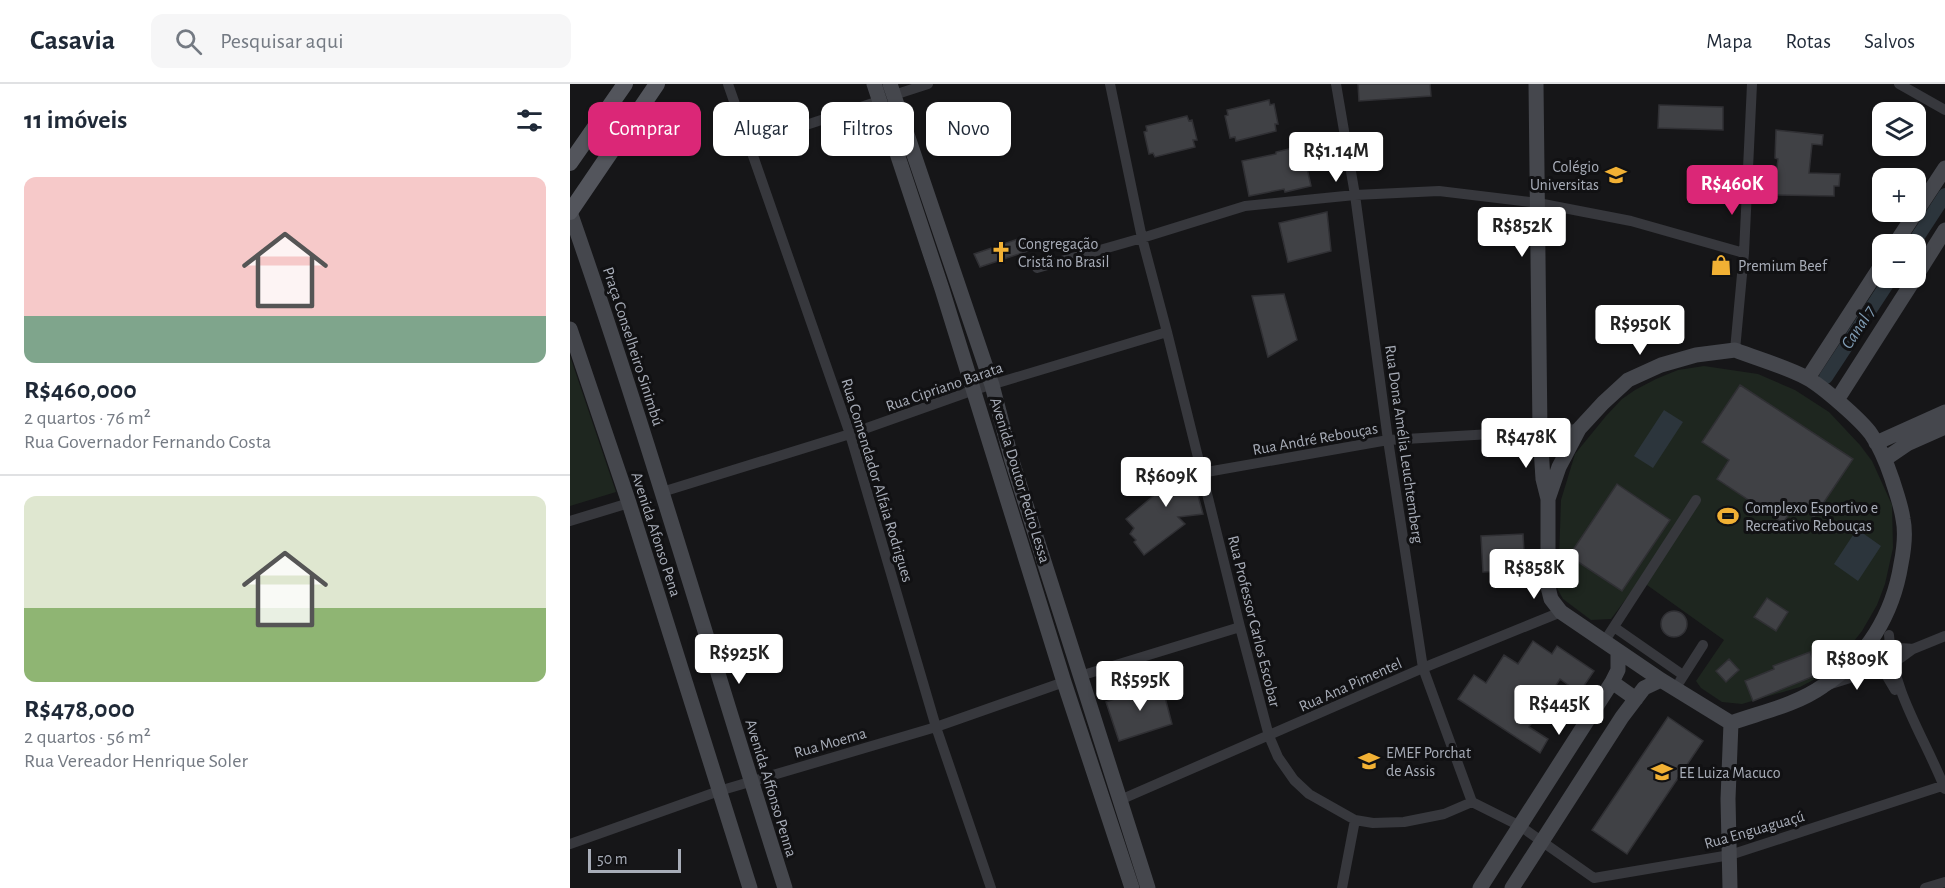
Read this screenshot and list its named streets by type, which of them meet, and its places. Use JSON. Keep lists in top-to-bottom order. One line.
{"streets":{"main road":["Praça Conselheiro Sinimbú","Avenida Doutor Pedro Lessa","Avenida Afonso Pena","Avenida Affonso Penna"],"street":["Rua Cipriano Barata","Rua André Rebouças","Rua Dona Amélia Leuchtemberg","Rua Comendador Alfaia Rodrigues","Rua Professor Carlos Escobar","Rua Ana Pimentel","Rua Moema","Rua Enguaguaçú"]},"crossings":[["Praça Conselheiro Sinimbú","Rua Cipriano Barata"],["Praça Conselheiro Sinimbú","Avenida Affonso Penna"],["Rua Cipriano Barata","Rua Comendador Alfaia Rodrigues"],["Rua Cipriano Barata","Avenida Doutor Pedro Lessa"],["Rua Cipriano Barata","Rua Professor Carlos Escobar"],["Rua Cipriano Barata","Avenida Affonso Penna"],["Rua André Rebouças","Rua Dona Amélia Leuchtemberg"],["Rua André Rebouças","Rua Professor Carlos Escobar"],["Rua Dona Amélia Leuchtemberg","Rua Professor Carlos Escobar"],["Rua Dona Amélia Leuchtemberg","Rua Ana Pimentel"],["Rua Comendador Alfaia Rodrigues","Rua Moema"],["Avenida Doutor Pedro Lessa","Rua Ana Pimentel"],["Avenida Doutor Pedro Lessa","Rua Moema"],["Avenida Afonso Pena","Rua Moema"],["Rua Professor Carlos Escobar","Rua Ana Pimentel"],["Rua Moema","Avenida Affonso Penna"]],"water":["Canal 7"],"places":{"school or university":["Colégio Universitas","EMEF Porchat de Assis","EE Luiza Macuco"],"church":["Congregação Cristã no Brasil"],"shop":["Premium Beef"],"sports":["Complexo Esportivo e Recreativo Rebouças"]},"scale_bar":"50 m","page":{"header":"Casavia","search":"Pesquisar aqui","nav":["Mapa","Rotas","Salvos"],"heading":"11 imóveis","map_buttons":["+","−"],"chip":["Comprar","Alugar","Filtros","Novo"],"price":["R$1.14M","R$460K","R$852K","R$950K","R$478K","R$609K","R$858K","R$925K","R$809K","R$595K","R$445K"],"list":[{"name":"R$460,000","note":"2 quartos · 76 m² · Rua Governador Fernando Costa"},{"name":"R$478,000","note":"2 quartos · 56 m² · Rua Vereador Henrique Soler"}],"scale":"50 m"}}
